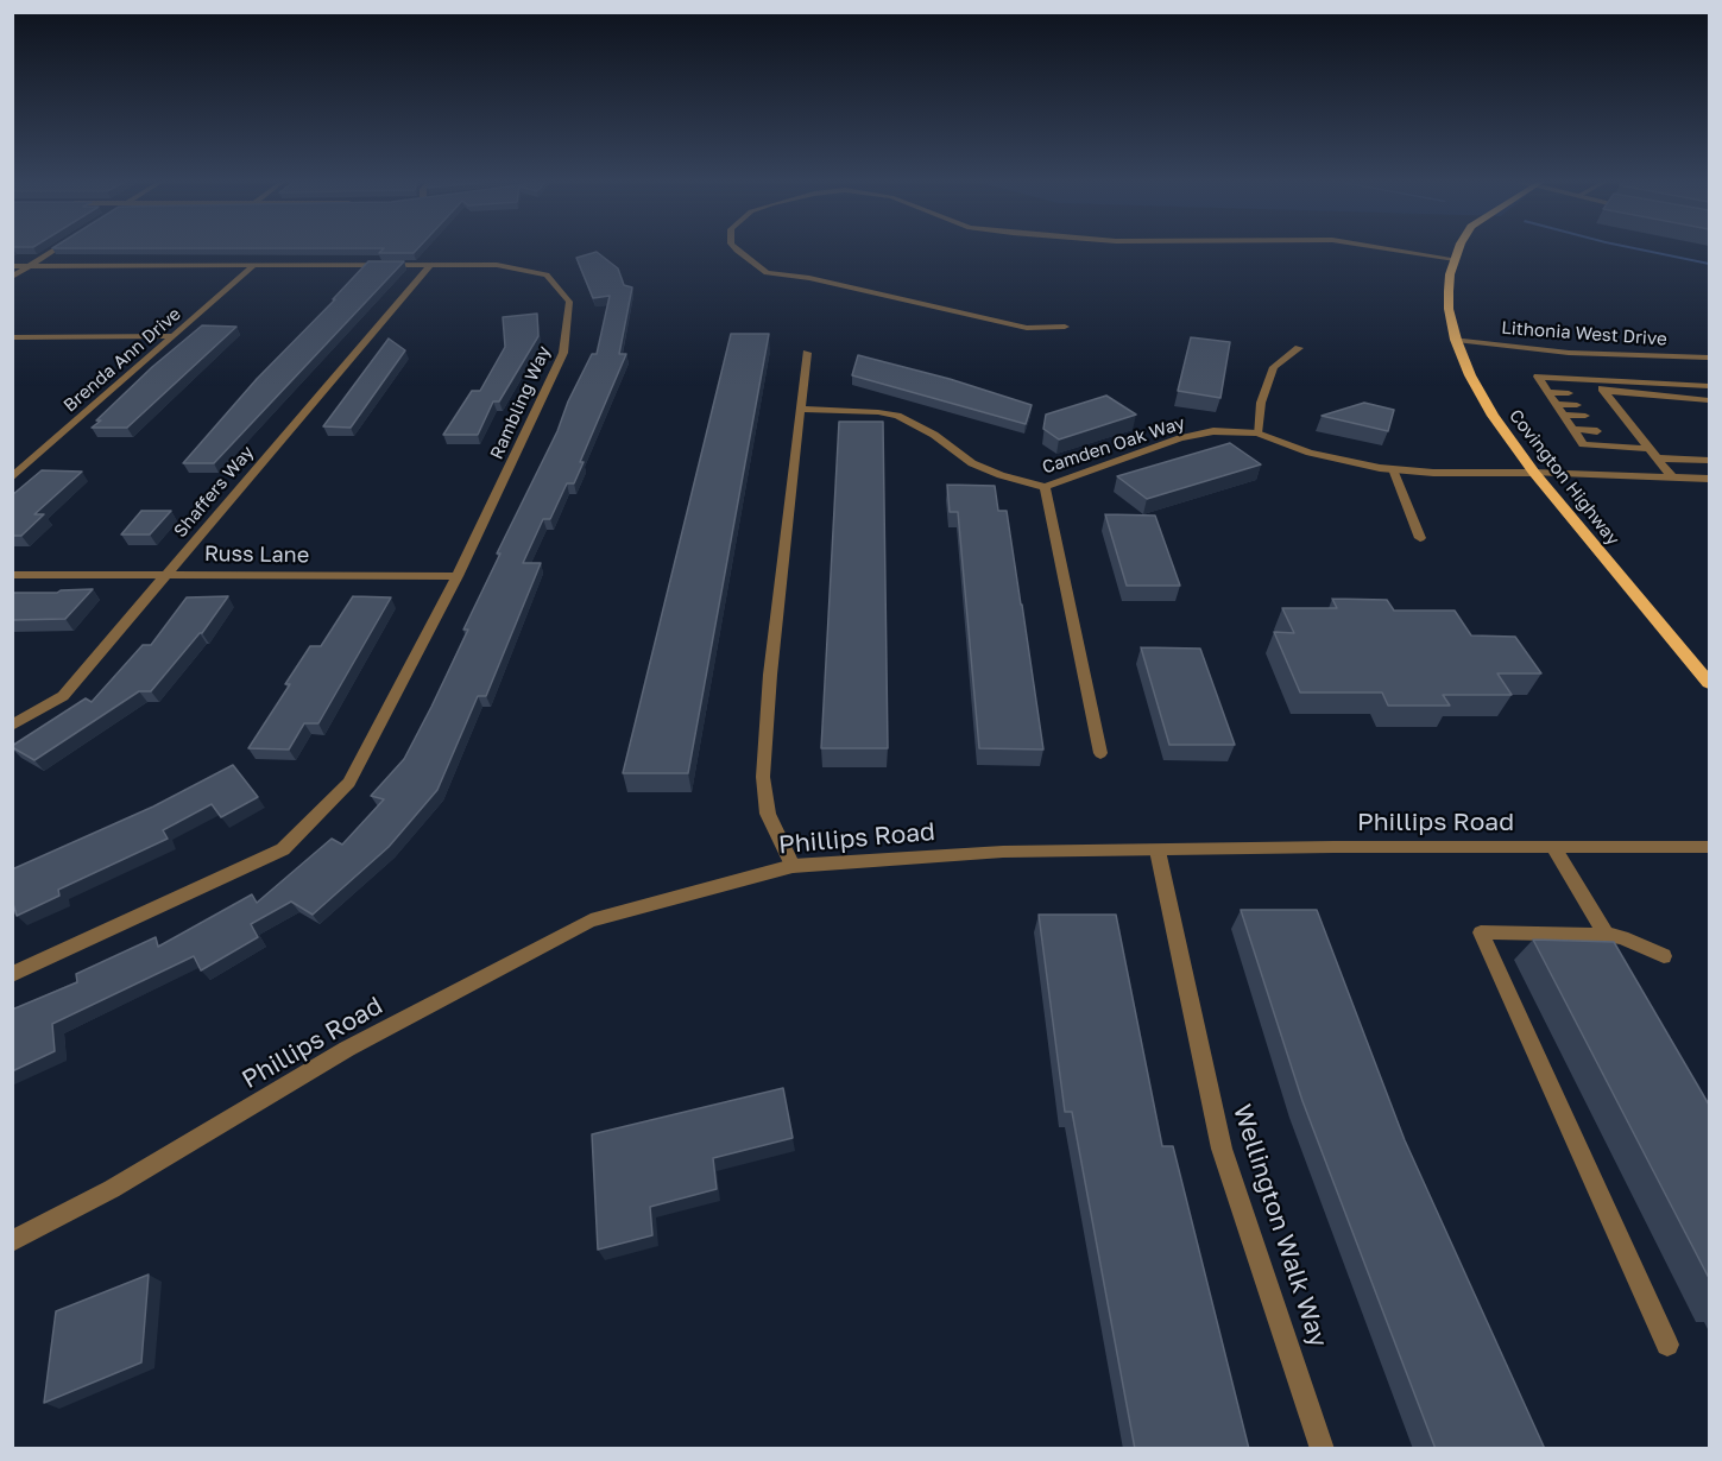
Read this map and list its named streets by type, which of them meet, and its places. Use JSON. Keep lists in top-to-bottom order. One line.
{"streets":{"main road":["Covington Highway"],"street":["Lithonia West Drive","Brenda Ann Drive","Rambling Way","Camden Oak Way","Shaffers Way","Russ Lane","Phillips Road","Wellington Walk Way"]},"crossings":[["Lithonia West Drive","Covington Highway"],["Brenda Ann Drive","Rambling Way"],["Rambling Way","Shaffers Way"],["Rambling Way","Russ Lane"],["Camden Oak Way","Covington Highway"],["Shaffers Way","Russ Lane"],["Phillips Road","Wellington Walk Way"]]}
